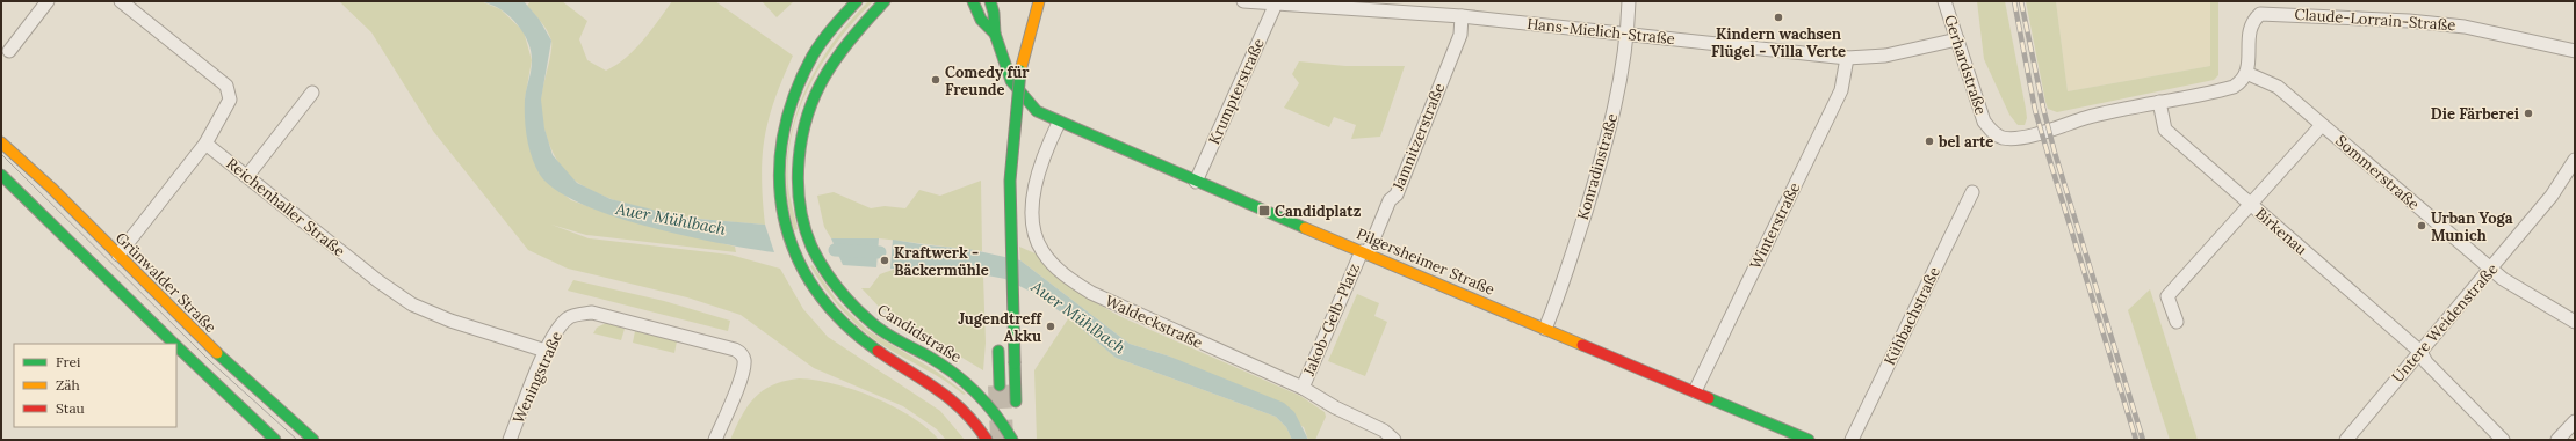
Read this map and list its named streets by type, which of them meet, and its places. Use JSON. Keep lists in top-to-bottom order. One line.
{"streets":{"main road":["Pilgersheimer Straße","Grünwalder Straße","Candidstraße"],"street":["Claude-Lorrain-Straße","Hans-Mielich-Straße","Gerhardstraße","Krumpterstraße","Jamnitzerstraße","Konradinstraße","Sommerstraße","Reichenhaller Straße","Winterstraße","Birkenau","Kühbachstraße","Jakob-Gelb-Platz","Waldeckstraße","Untere Weidenstraße","Weningstraße"]},"crossings":[["Claude-Lorrain-Straße","Sommerstraße"],["Hans-Mielich-Straße","Gerhardstraße"],["Hans-Mielich-Straße","Krumpterstraße"],["Hans-Mielich-Straße","Jamnitzerstraße"],["Hans-Mielich-Straße","Konradinstraße"],["Hans-Mielich-Straße","Winterstraße"],["Gerhardstraße","Birkenau"],["Krumpterstraße","Pilgersheimer Straße"],["Jamnitzerstraße","Pilgersheimer Straße"],["Jamnitzerstraße","Jakob-Gelb-Platz"],["Konradinstraße","Pilgersheimer Straße"],["Sommerstraße","Untere Weidenstraße"],["Reichenhaller Straße","Weningstraße"],["Winterstraße","Pilgersheimer Straße"],["Birkenau","Untere Weidenstraße"],["Pilgersheimer Straße","Jakob-Gelb-Platz"],["Pilgersheimer Straße","Waldeckstraße"],["Jakob-Gelb-Platz","Waldeckstraße"]],"water":["Auer Mühlbach"],"places":{"other":["Kindern wachsen Flügel - Villa Verte","Comedy für Freunde","Die Färberei","bel arte","Urban Yoga Munich","Kraftwerk - Bäckermühle","Jugendtreff Akku"],"transit":["Candidplatz"]},"legend":["Frei","Zäh","Stau"]}
